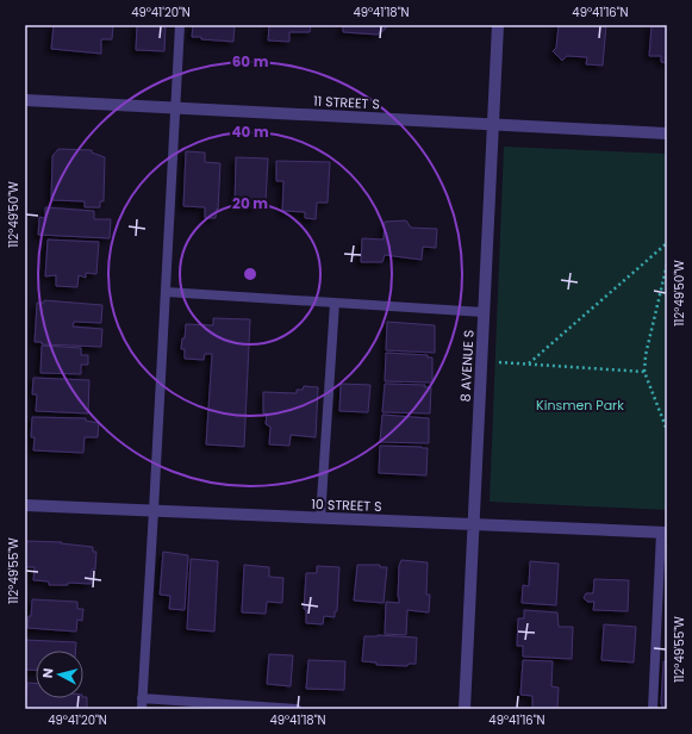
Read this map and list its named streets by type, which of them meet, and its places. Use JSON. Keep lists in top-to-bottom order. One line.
{"streets":{"street":["11 STREET S","8 AVENUE S","10 STREET S"]},"crossings":[["11 STREET S","8 AVENUE S"],["8 AVENUE S","10 STREET S"]],"parks":["Kinsmen Park"],"north":"left","coordinates":["49°41'20\"N","49°41'18\"N","49°41'16\"N","112°49'50\"W","112°49'55\"W"],"rings":["60 m","40 m","20 m"]}
